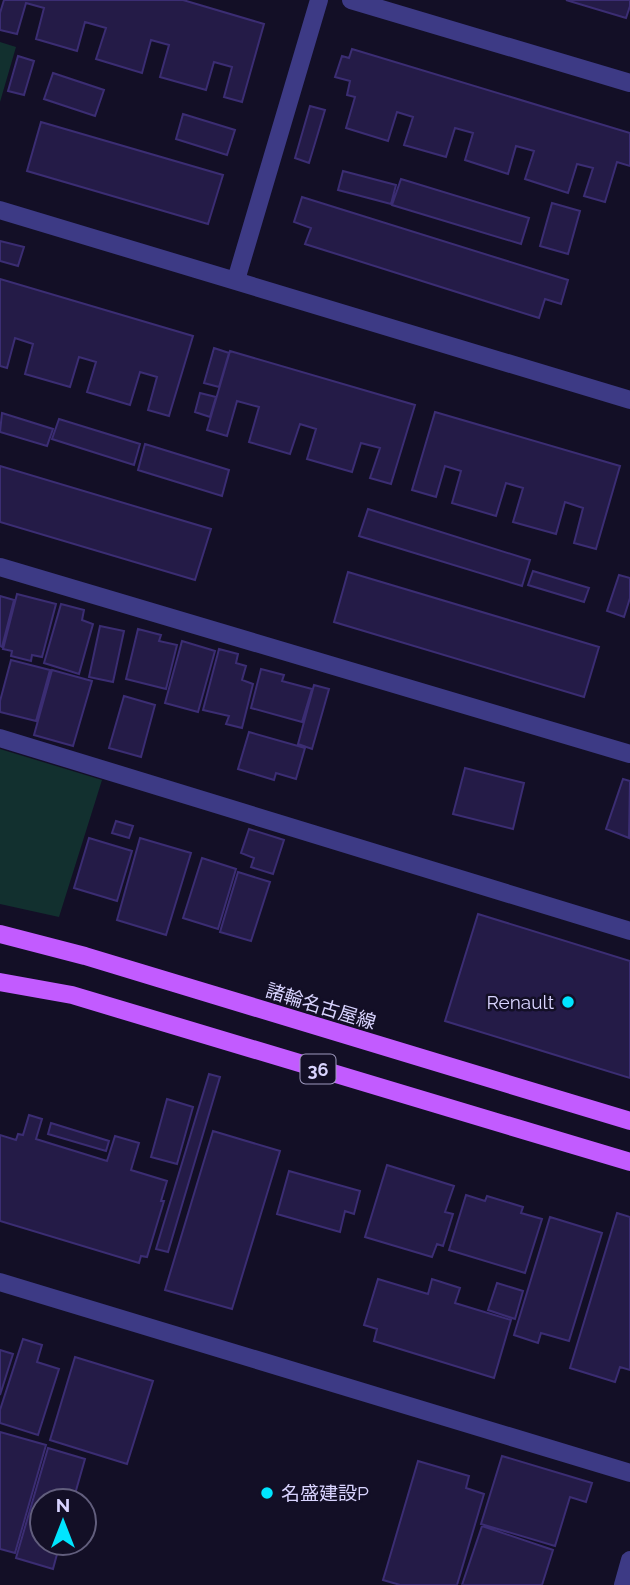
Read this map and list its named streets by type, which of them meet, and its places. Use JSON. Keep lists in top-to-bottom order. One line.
{"streets":{"main road":["諸輪名古屋線","36"]},"places":["Renault","名盛建設P"],"north":"top"}
